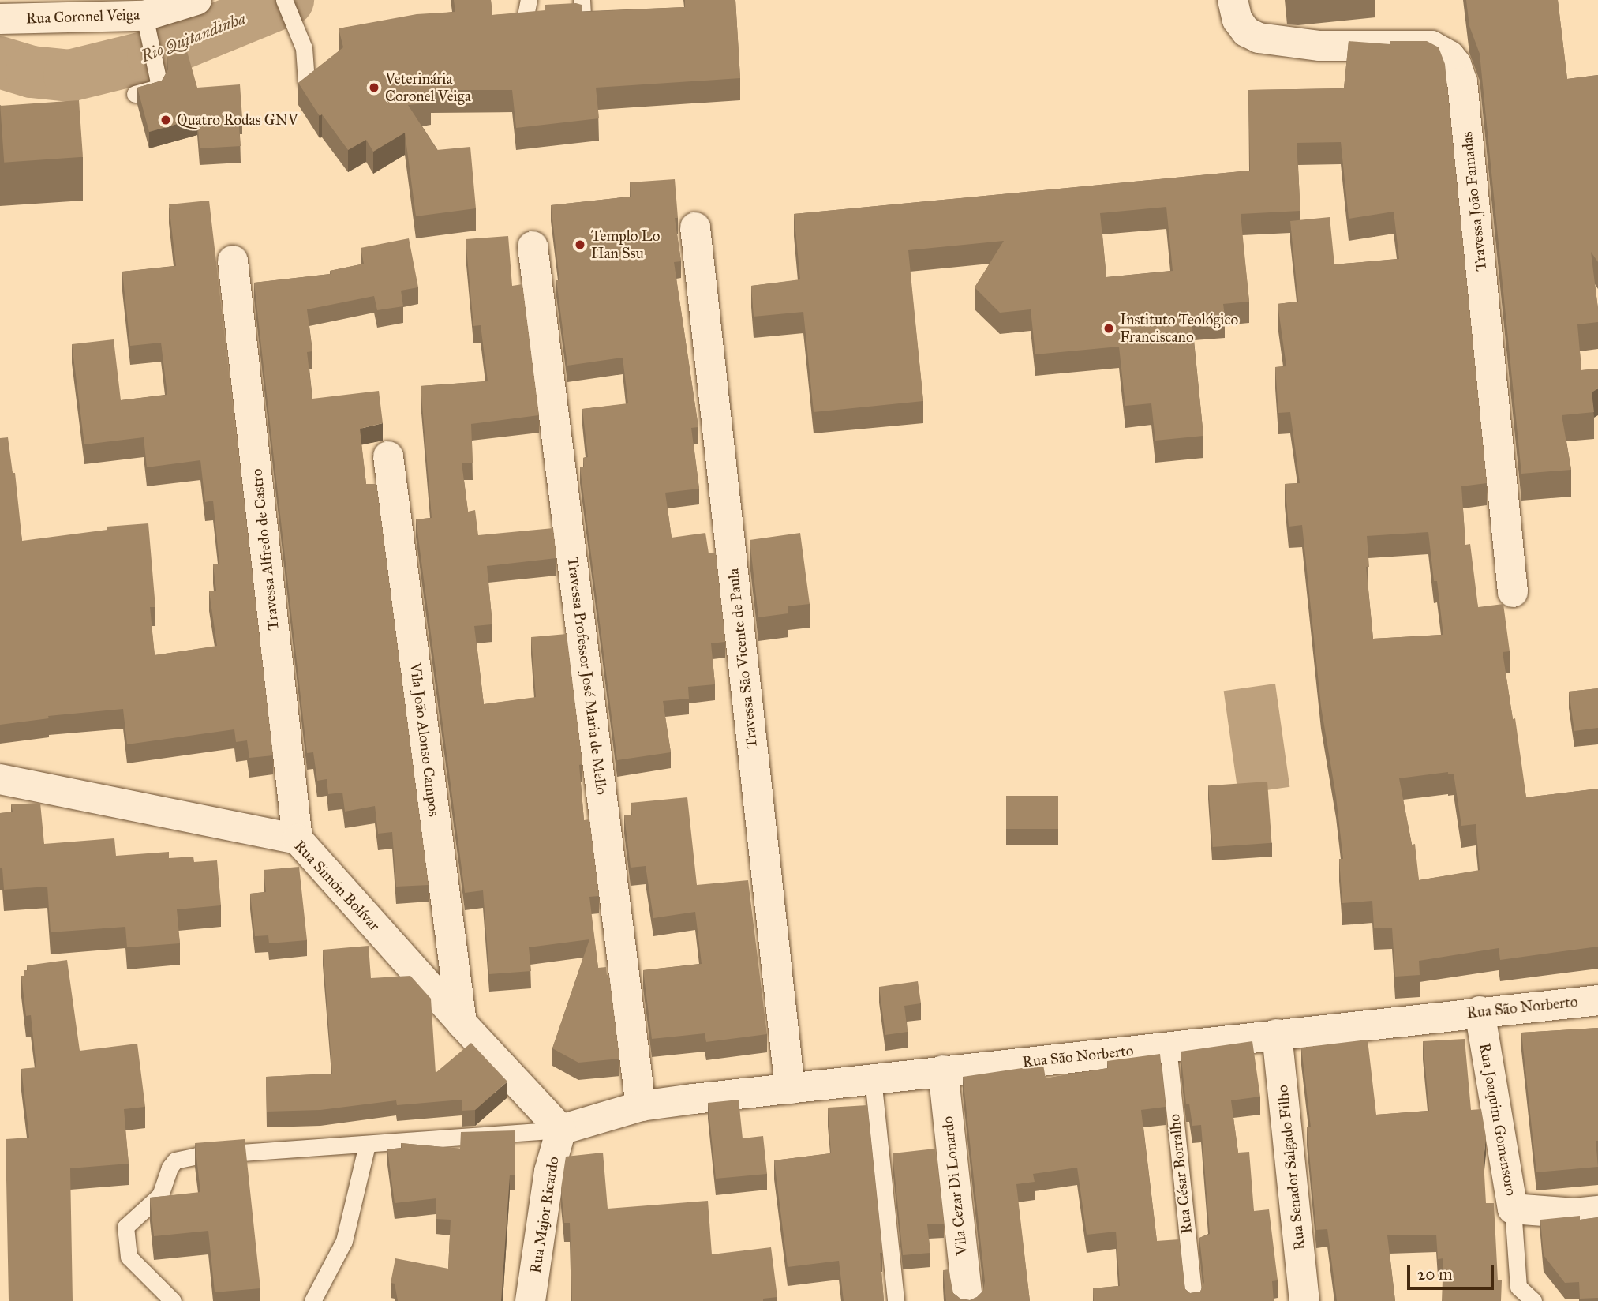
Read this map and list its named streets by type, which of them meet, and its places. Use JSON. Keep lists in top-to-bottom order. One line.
{"streets":{"street":["Rua Coronel Veiga","Travessa João Famadas","Travessa Alfredo de Castro","Travessa São Vicente de Paula","Travessa Professor José Maria de Mello","Vila João Alonso Campos","Rua Simón Bolívar","Rua São Norberto","Rua Joaquim Gomensoro","Rua Senador Salgado Filho","Vila Cezar Di Lonardo","Rua Major Ricardo"],"lane":["Rua César Borralho"]},"crossings":[["Travessa Alfredo de Castro","Rua Simón Bolívar"],["Travessa São Vicente de Paula","Rua São Norberto"],["Travessa Professor José Maria de Mello","Rua São Norberto"],["Vila João Alonso Campos","Rua Simón Bolívar"],["Rua Simón Bolívar","Rua São Norberto"],["Rua Simón Bolívar","Rua Major Ricardo"],["Rua São Norberto","Rua Joaquim Gomensoro"],["Rua São Norberto","Rua Senador Salgado Filho"],["Rua São Norberto","Rua César Borralho"],["Rua São Norberto","Vila Cezar Di Lonardo"],["Rua São Norberto","Rua Major Ricardo"]],"water":["Rio Quitandinha"],"places":["Veterinária Coronel Veiga","Quatro Rodas GNV","Templo Lo Han Ssu","Instituto Teológico Franciscano"],"scale_bar":"20 m"}
